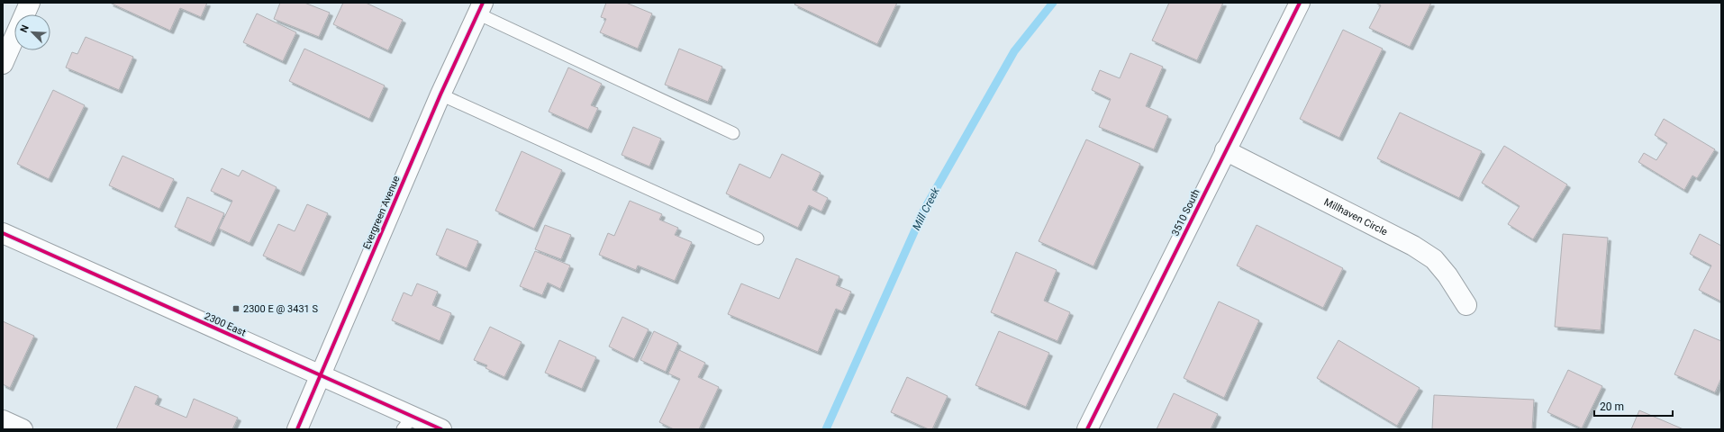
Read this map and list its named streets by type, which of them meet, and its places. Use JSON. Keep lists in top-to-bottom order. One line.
{"streets":{"street":["Evergreen Avenue","3510 South","Millhaven Circle","2300 East"]},"crossings":[["Evergreen Avenue","2300 East"],["3510 South","Millhaven Circle"]],"water":["Mill Creek"],"places":{"transit":["2300 E @ 3431 S"]},"scale_bar":"20 m","north":"top left"}
